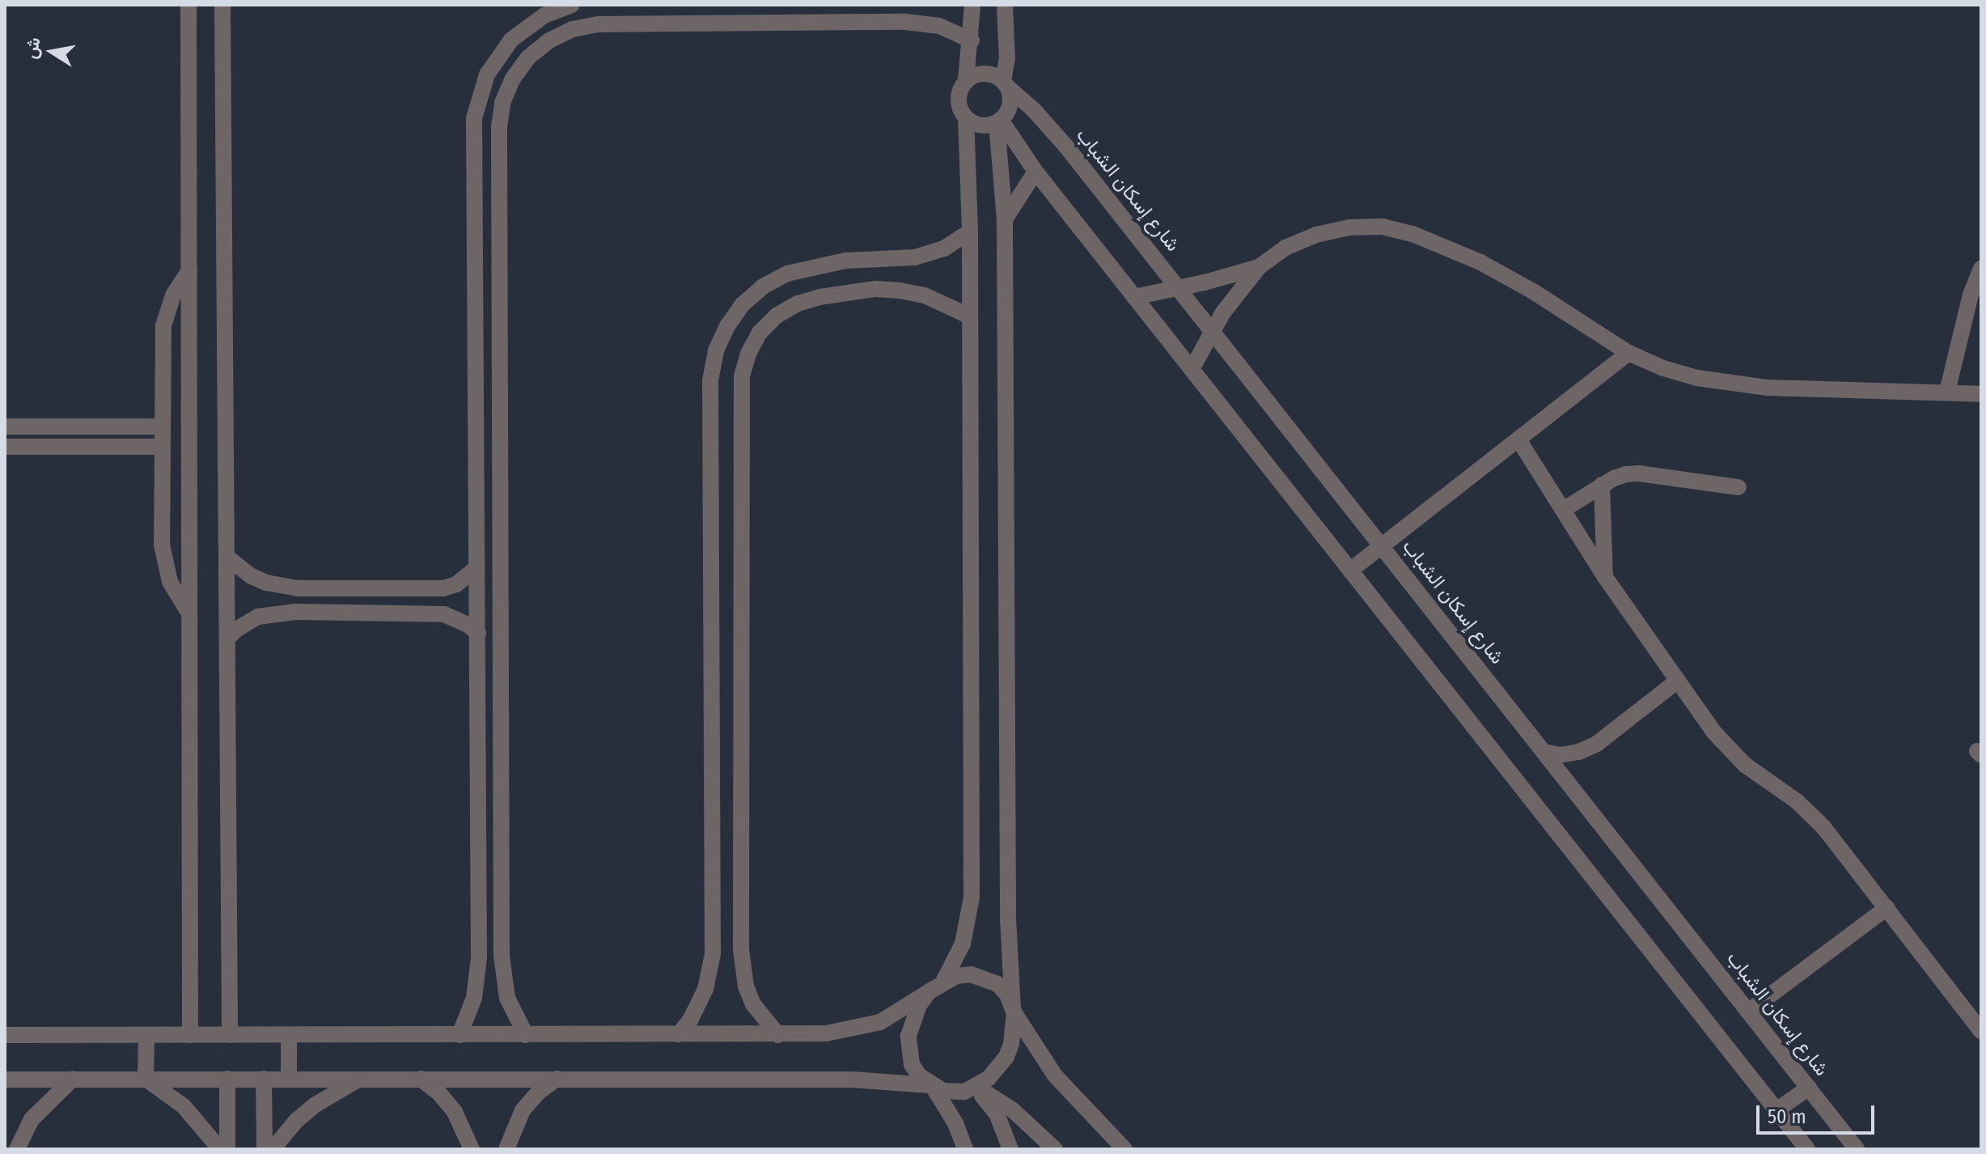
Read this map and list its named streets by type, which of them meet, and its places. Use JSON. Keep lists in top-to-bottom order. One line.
{"streets":{"street":["شارع إسكان الشباب"]},"scale_bar":"50 m","north":"left"}
